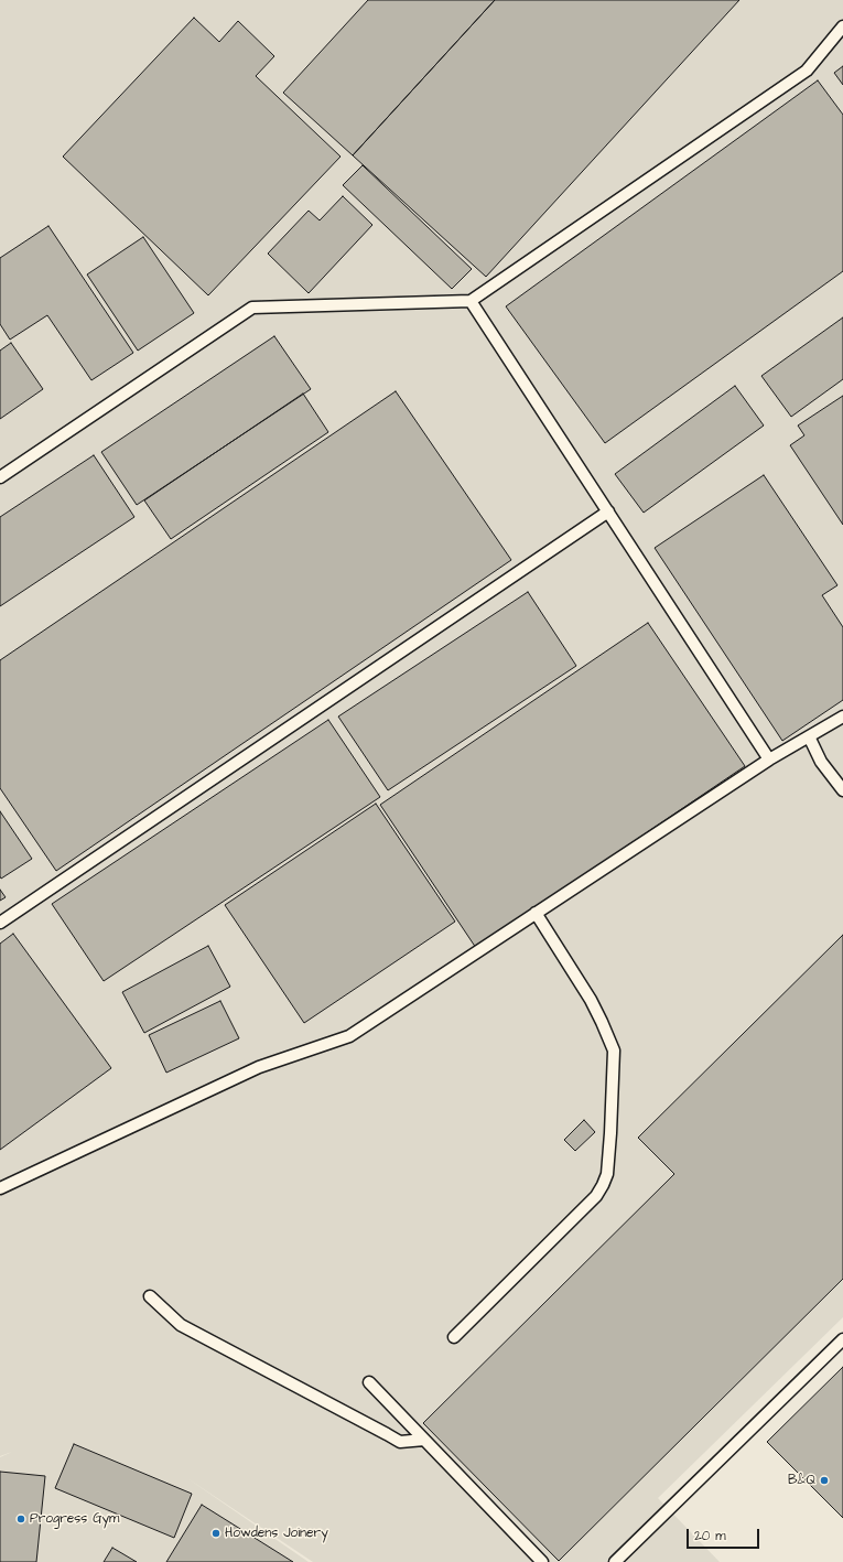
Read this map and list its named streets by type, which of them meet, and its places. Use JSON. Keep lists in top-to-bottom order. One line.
{"places":["B&Q","Progress Gym","Howdens Joinery"],"scale_bar":"20 m"}
